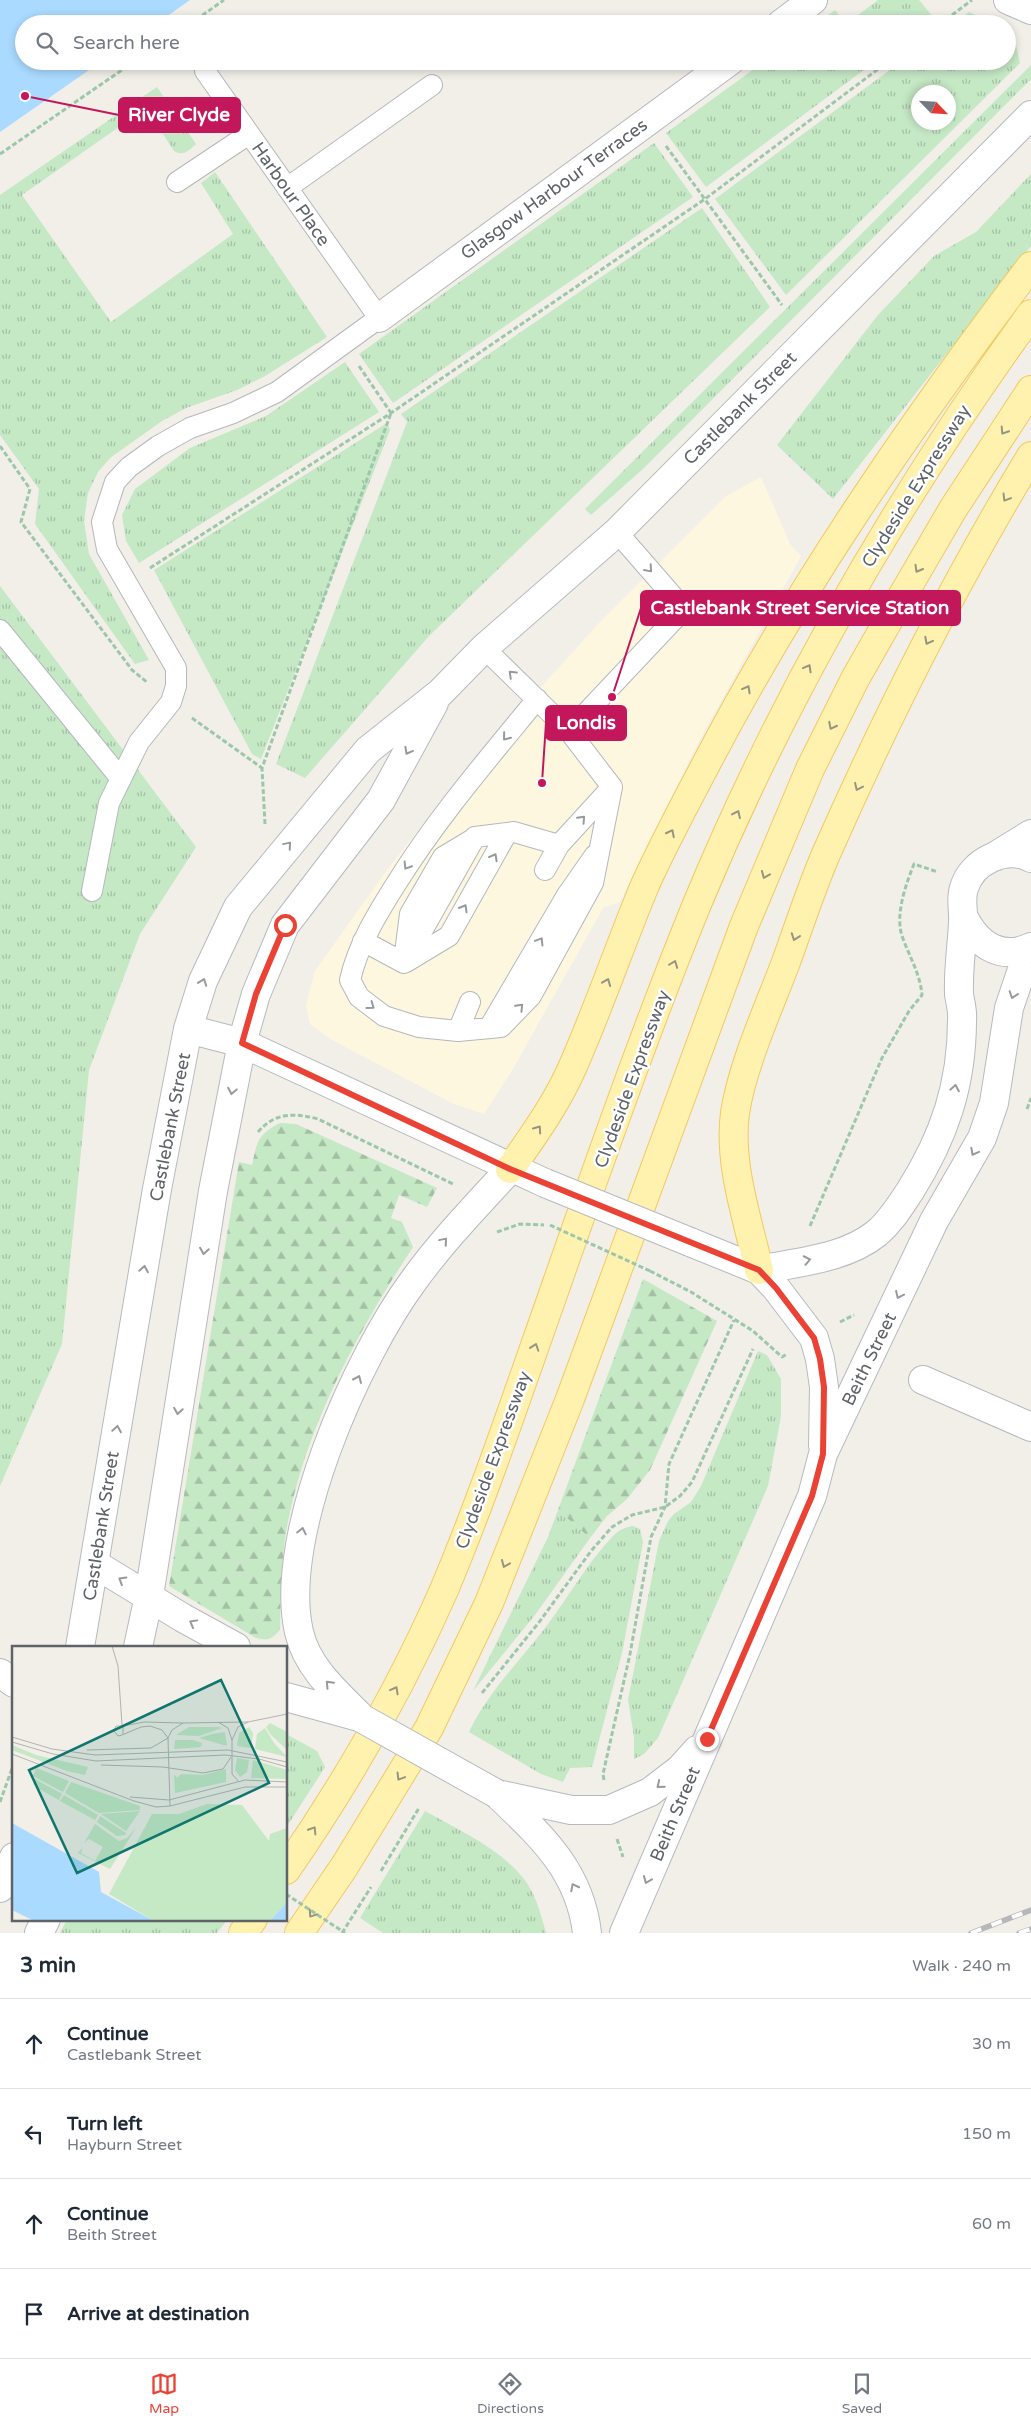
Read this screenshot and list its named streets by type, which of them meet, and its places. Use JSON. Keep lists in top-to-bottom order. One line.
{"streets":{"main road":["Glasgow Harbour Terraces","Castlebank Street","Clydeside Expressway","Beith Street"],"lane":["Harbour Place"]},"crossings":[["Glasgow Harbour Terraces","Harbour Place"]],"places":["River Clyde","Castlebank Street Service Station","Londis"],"north":"bottom right","page":{"search":"Search here","heading":["3 min","Walk · 240 m"],"list":[["Continue","Castlebank Street","30 m"],["Turn left","Hayburn Street","150 m"],["Continue","Beith Street","60 m"],"Arrive at destination"],"nav":["Map","Directions","Saved"]}}
